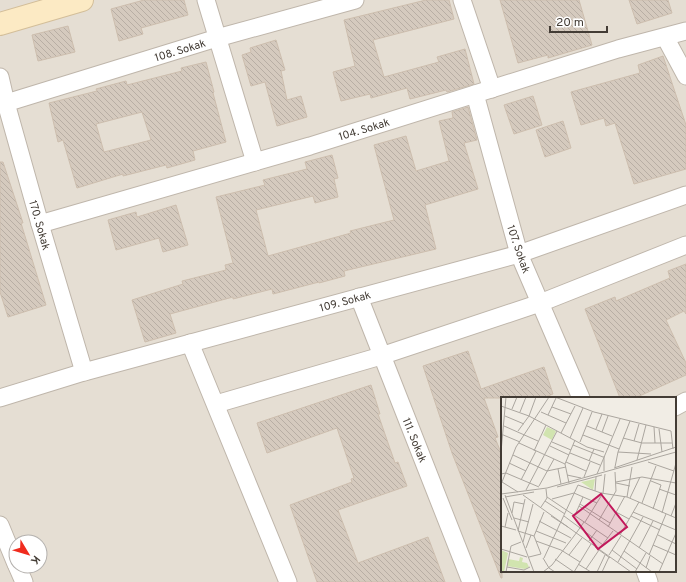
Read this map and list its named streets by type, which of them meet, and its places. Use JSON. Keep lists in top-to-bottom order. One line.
{"streets":{"street":["108. Sokak","104. Sokak","170. Sokak","107. Sokak","109. Sokak","111. Sokak"]},"crossings":[["108. Sokak","170. Sokak"],["104. Sokak","170. Sokak"],["104. Sokak","107. Sokak"],["170. Sokak","109. Sokak"],["107. Sokak","109. Sokak"],["109. Sokak","111. Sokak"]],"scale_bar":"20 m","north":"bottom right"}
